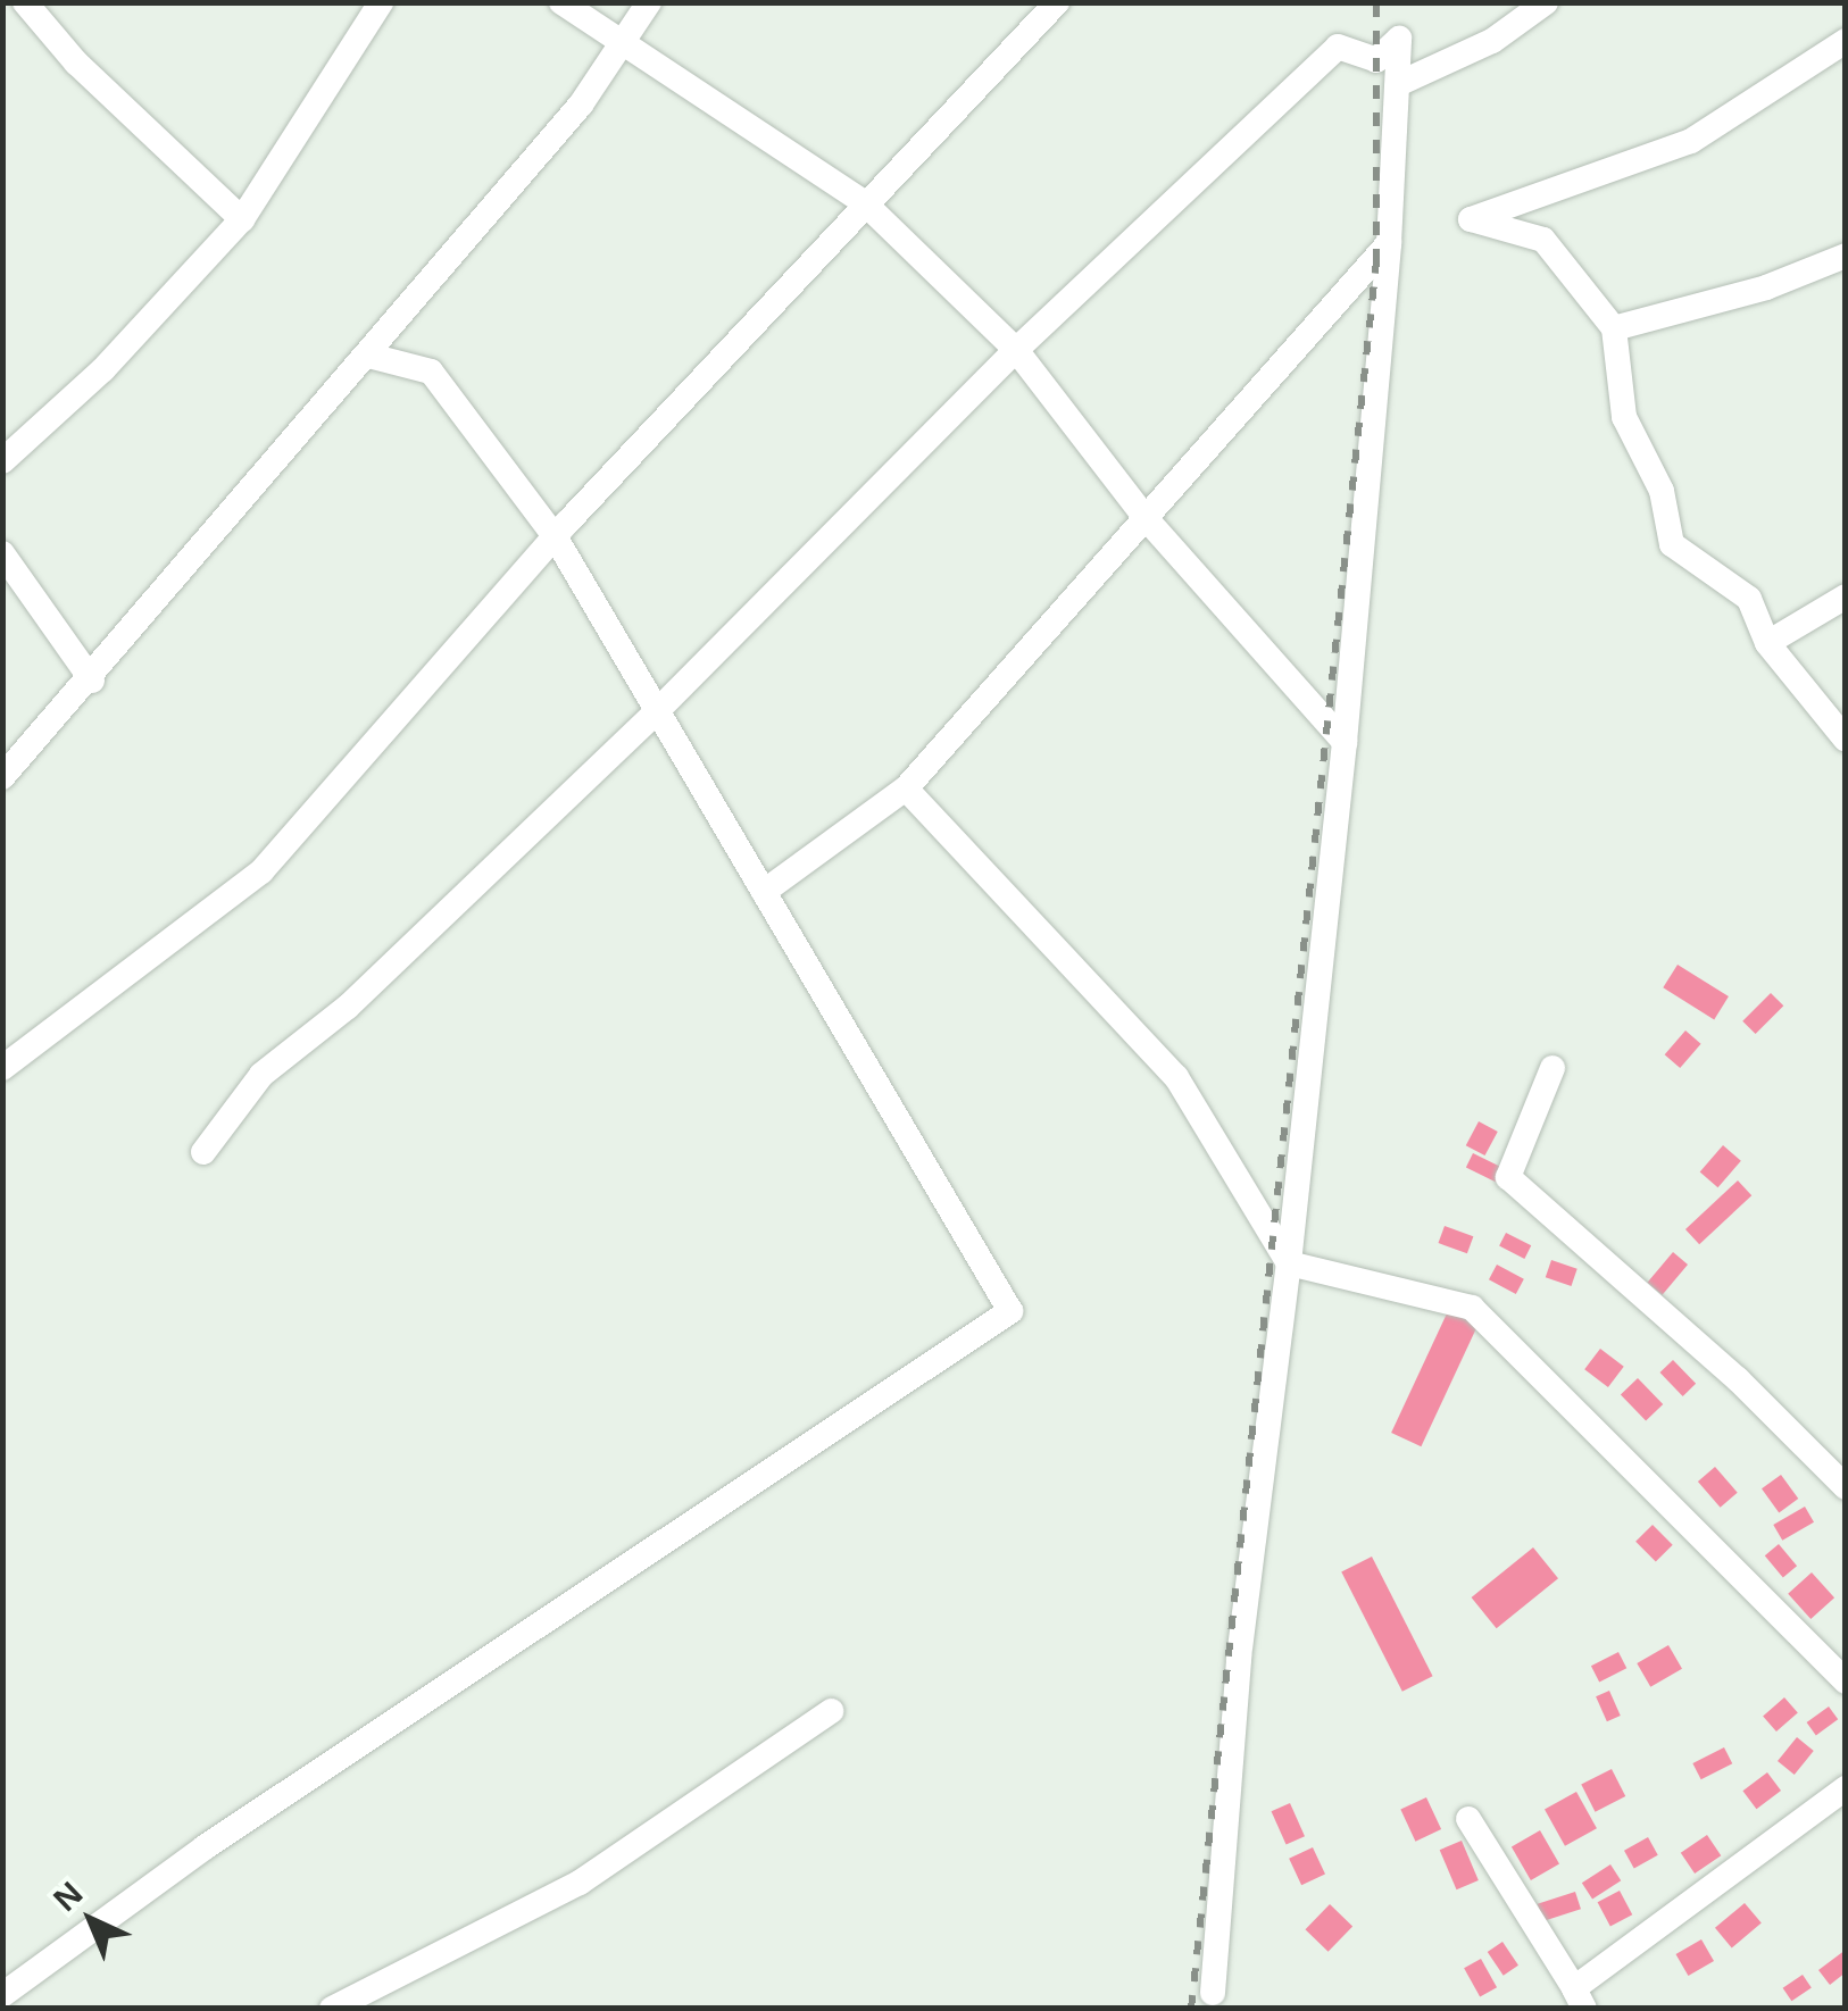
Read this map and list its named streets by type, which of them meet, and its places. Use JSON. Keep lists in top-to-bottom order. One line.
{"north":"top left"}
